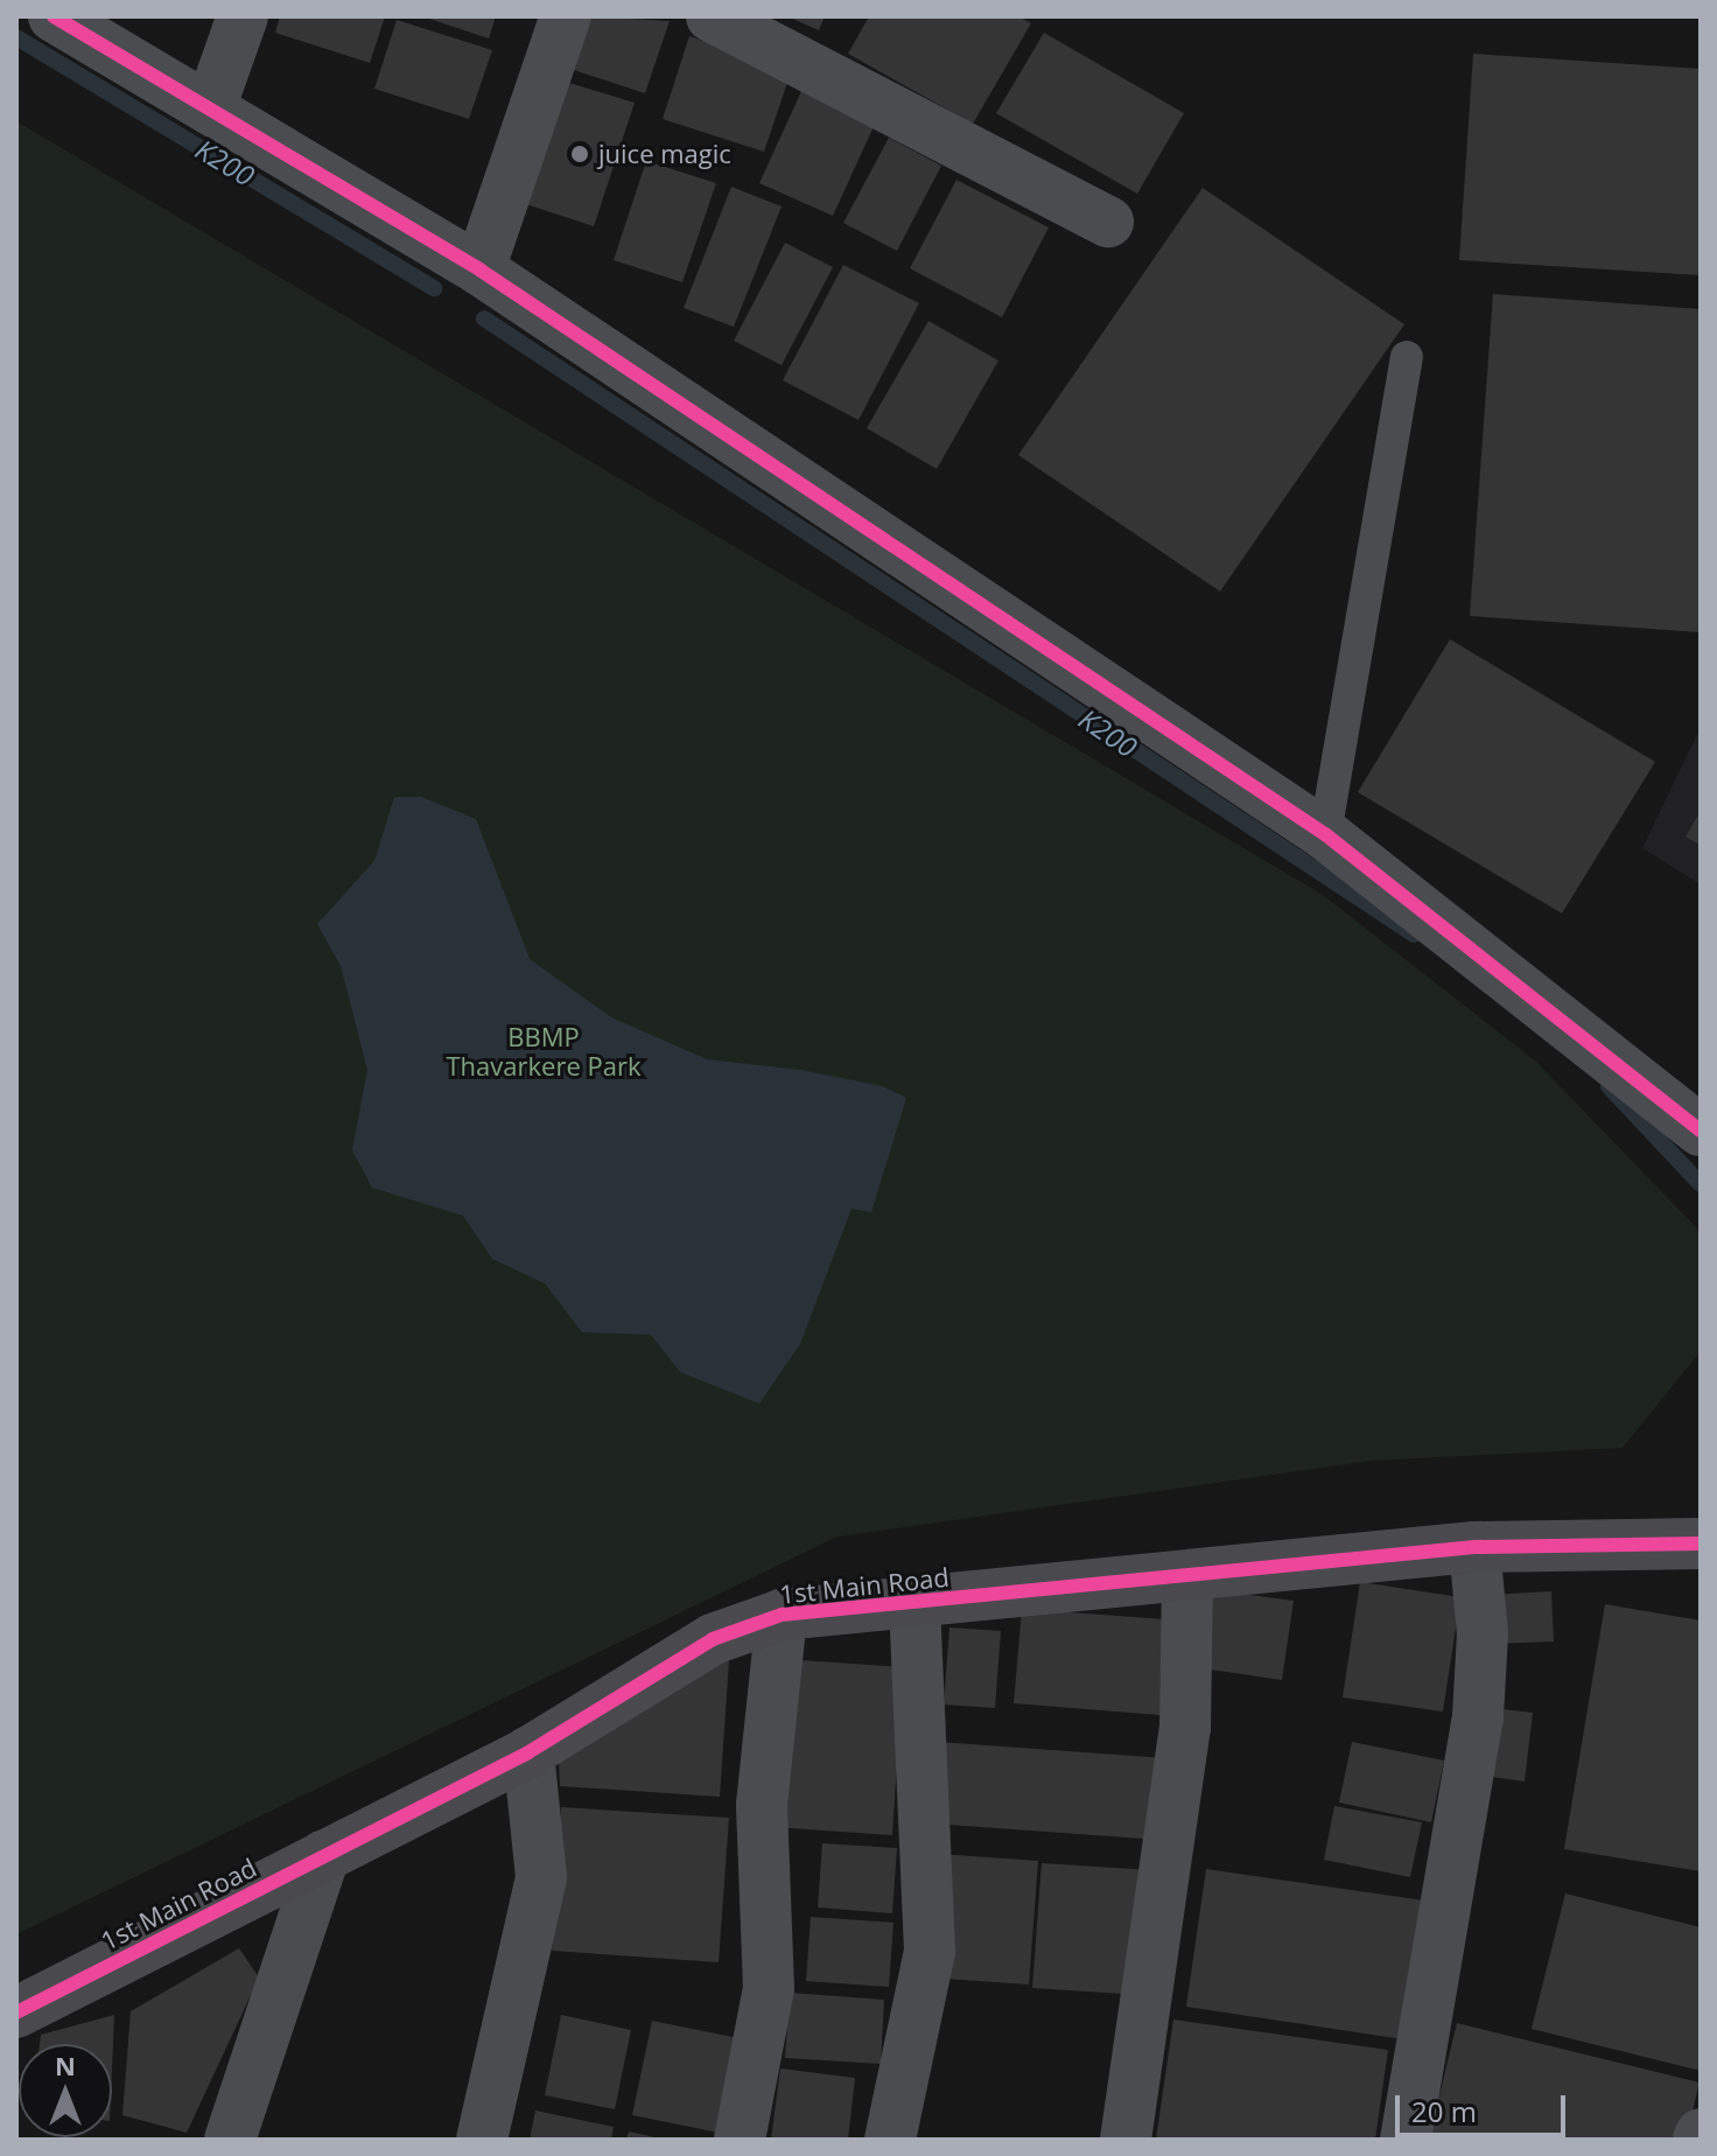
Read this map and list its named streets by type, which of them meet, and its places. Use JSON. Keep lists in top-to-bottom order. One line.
{"streets":{"street":["1st Main Road"]},"water":["K200"],"parks":["BBMP Thavarkere Park"],"places":["juice magic"],"scale_bar":"20 m","north":"top"}
